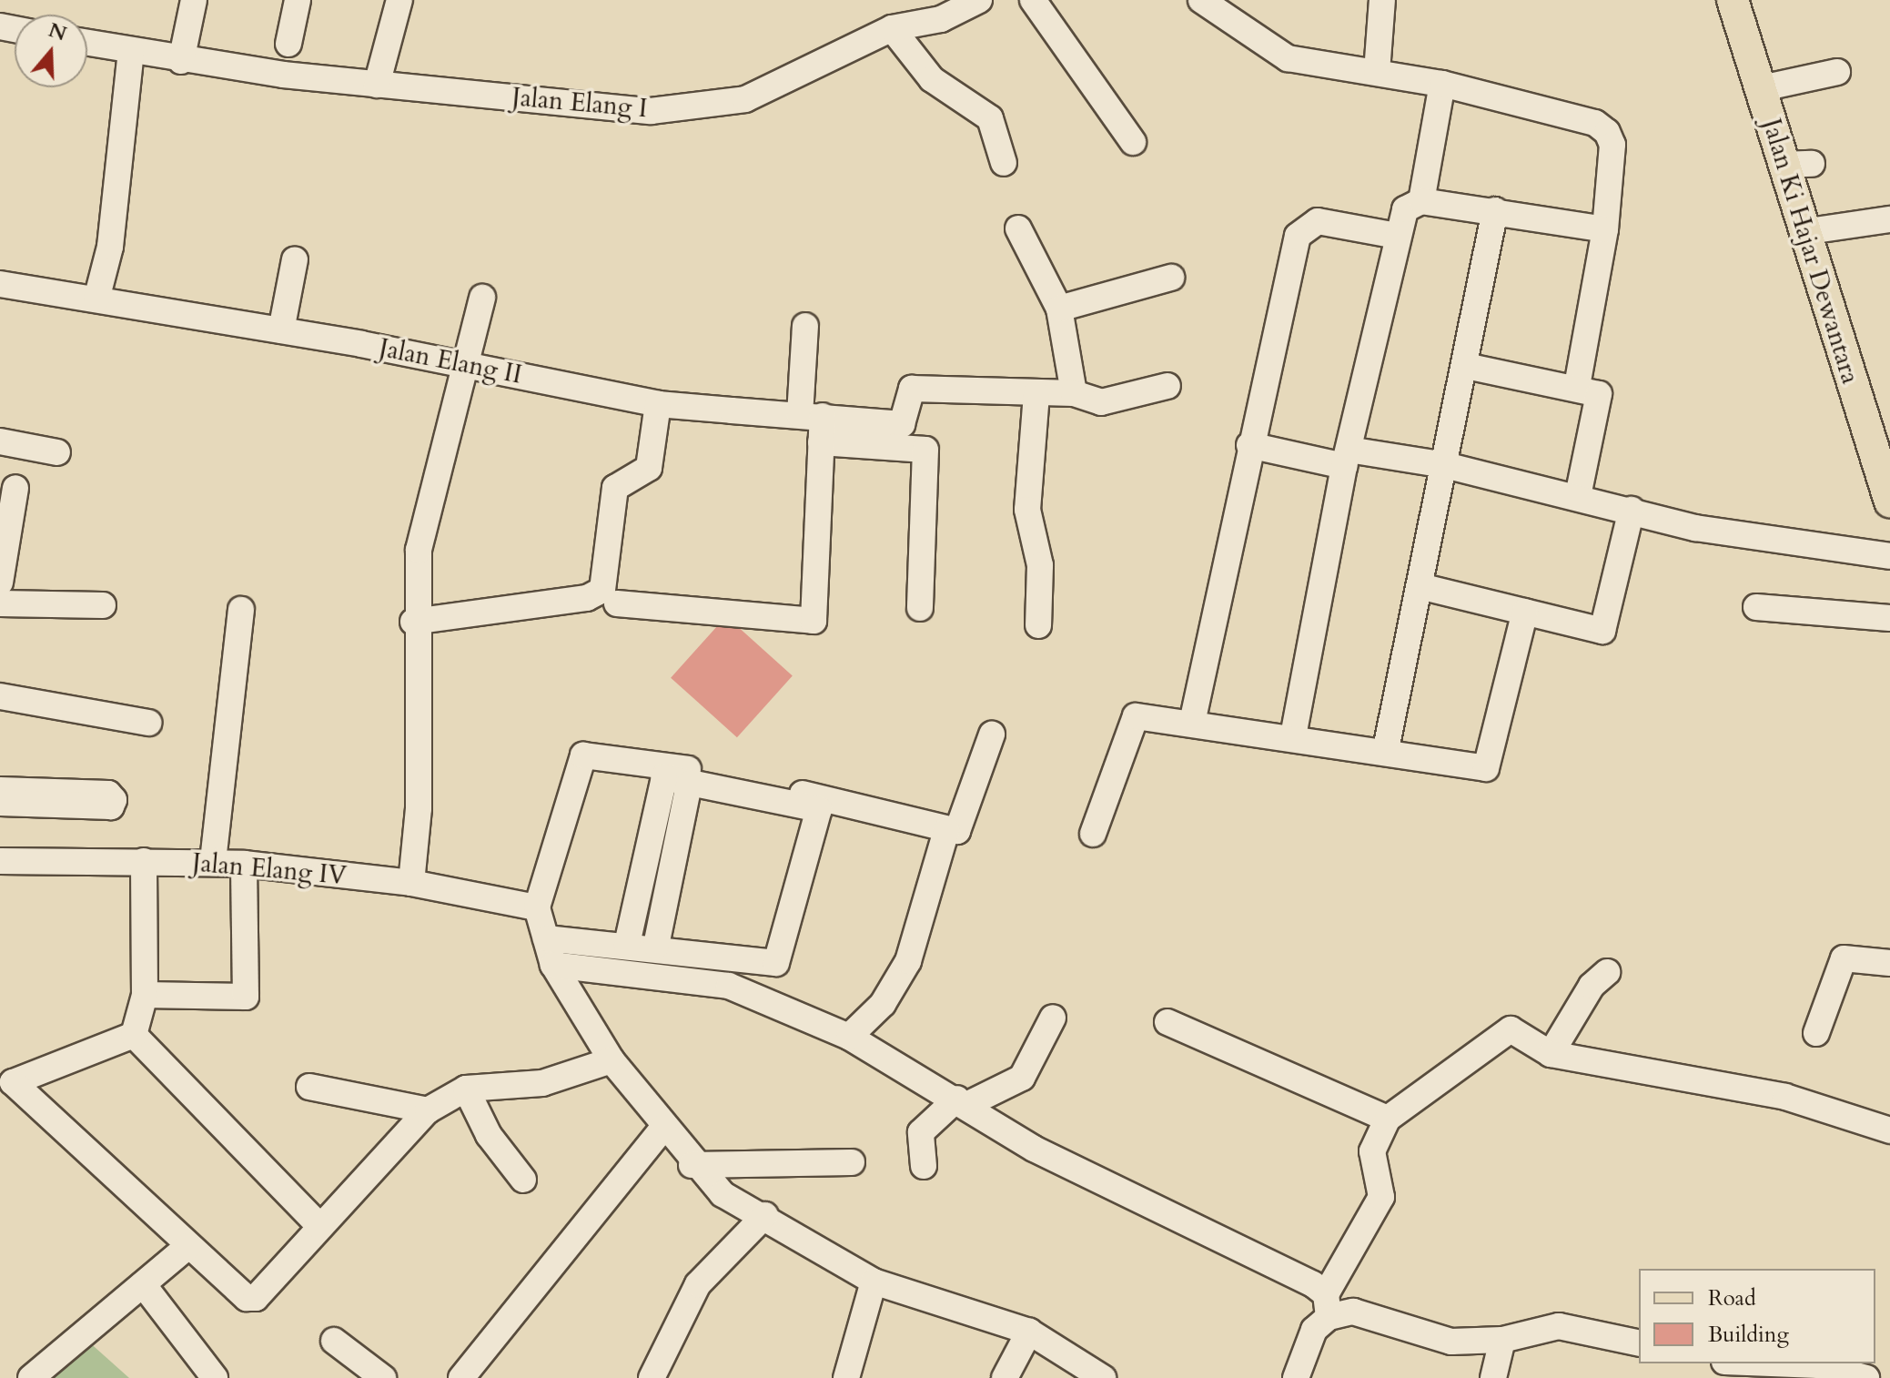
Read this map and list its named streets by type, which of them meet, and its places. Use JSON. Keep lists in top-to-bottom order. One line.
{"streets":{"main road":["Jalan Ki Hajar Dewantara"],"street":["Jalan Elang I","Jalan Elang II","Jalan Elang IV"]},"legend":["Road","Building"],"north":"top"}
